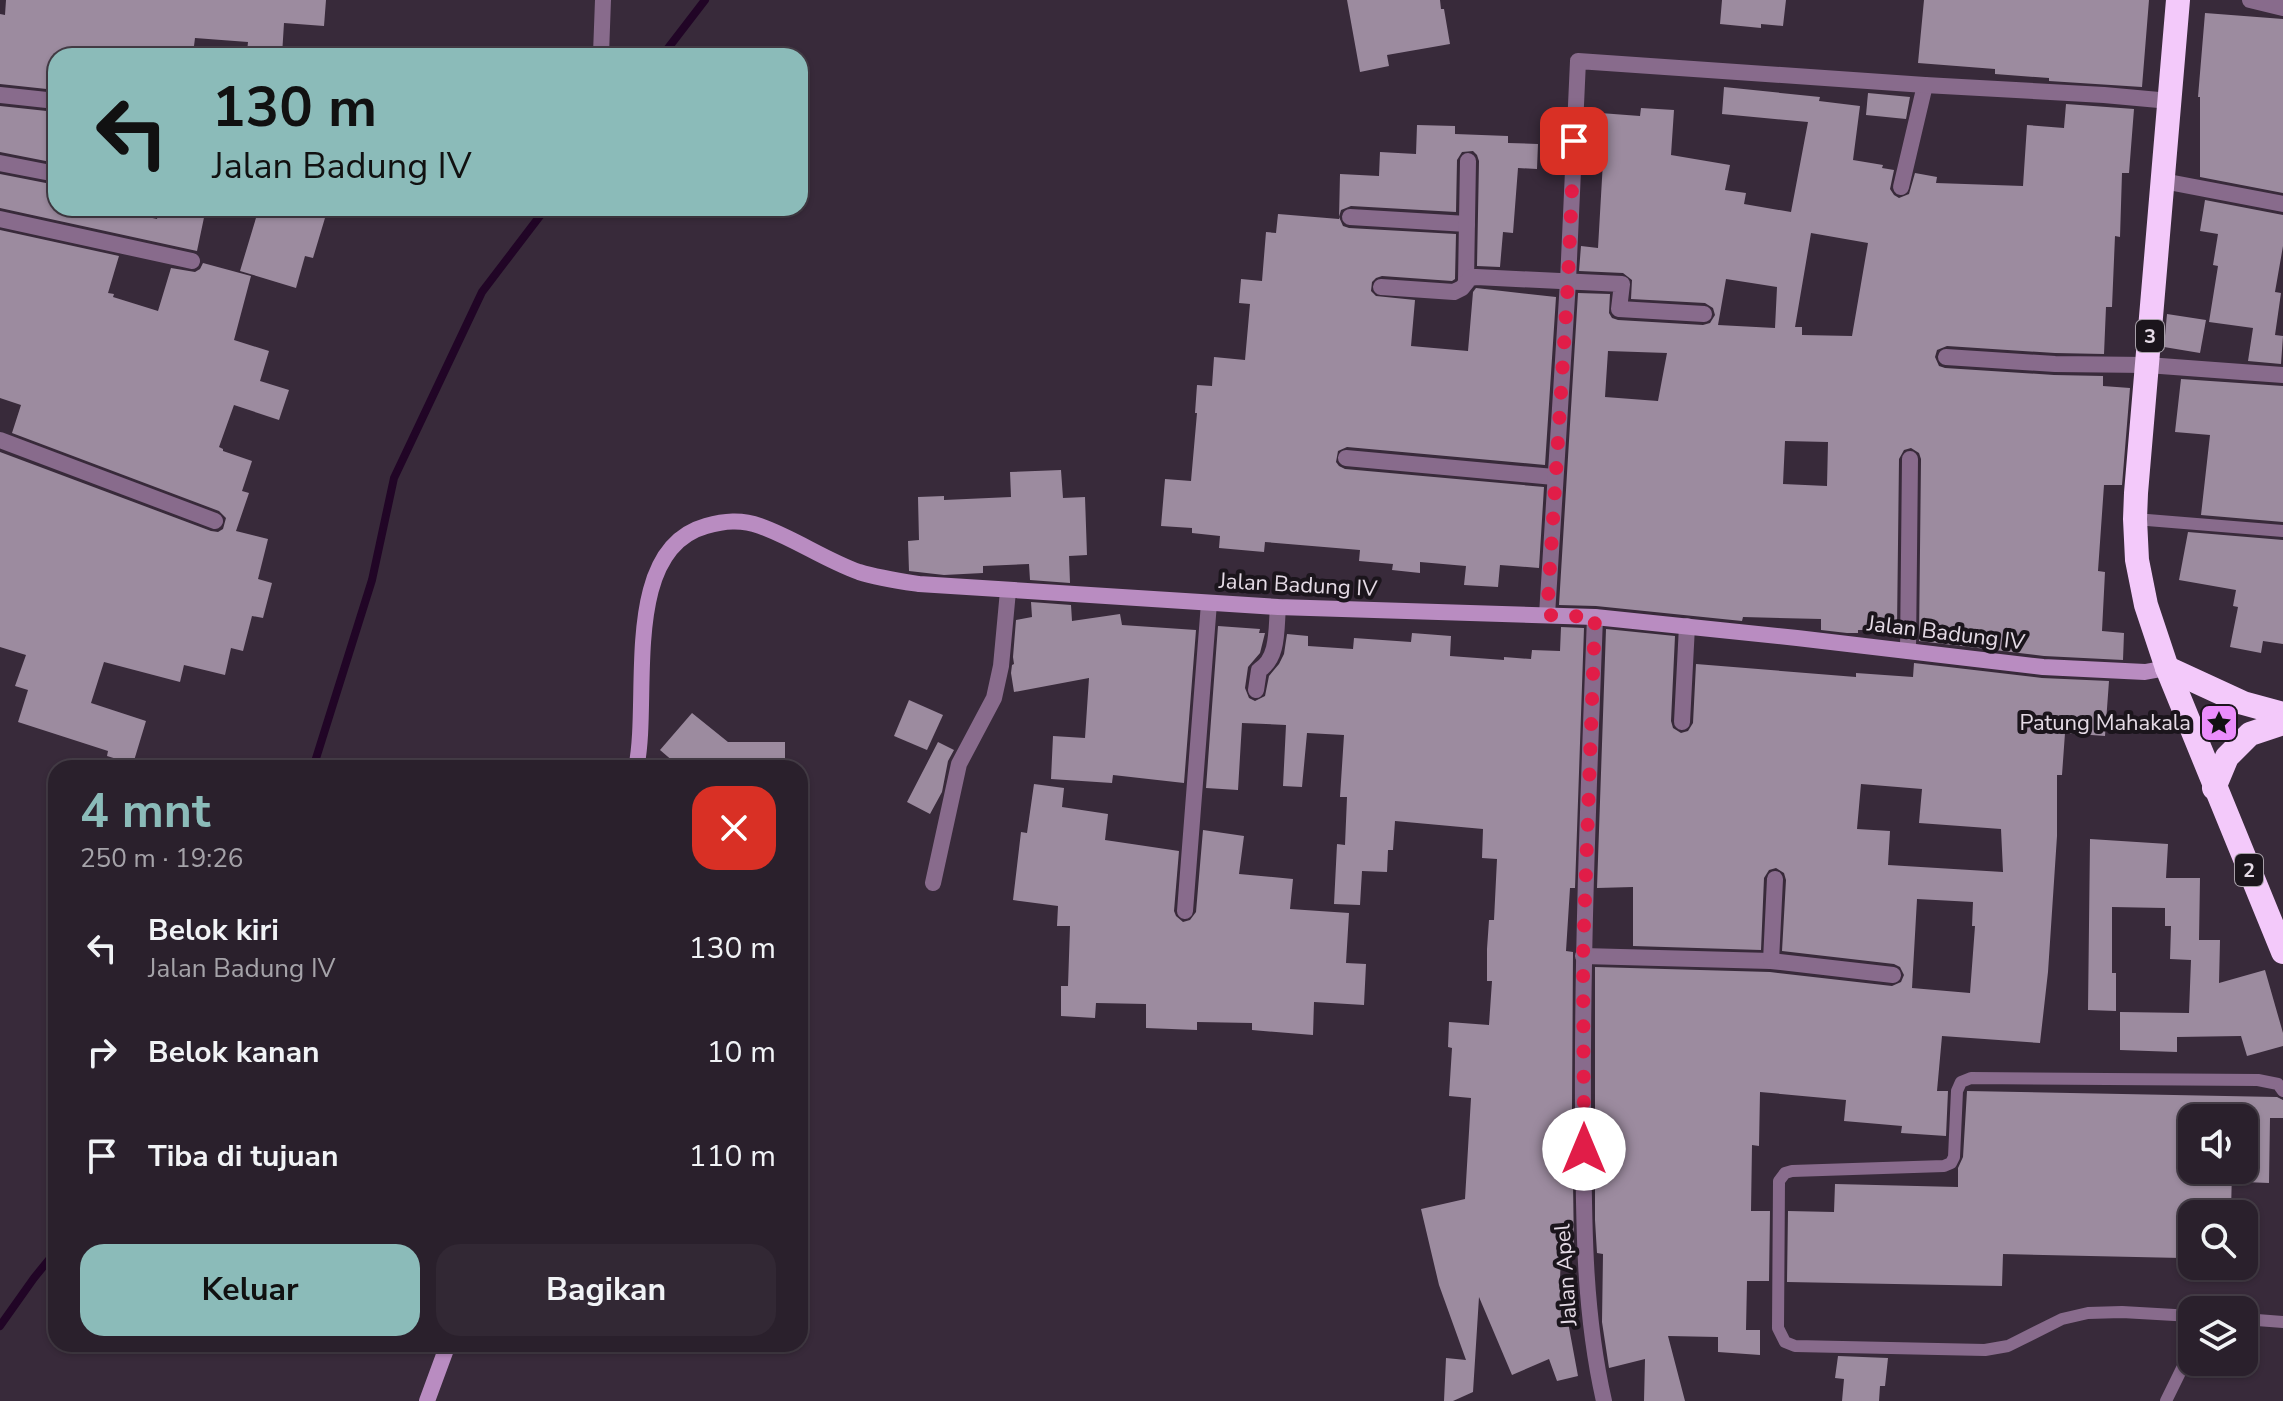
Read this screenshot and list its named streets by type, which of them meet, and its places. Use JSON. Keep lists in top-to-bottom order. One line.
{"streets":{"highway":["3","2"],"street":["Jalan Badung IV","Jalan Apel"]},"crossings":[["3","Jalan Badung IV"],["3","2"],["Jalan Badung IV","Jalan Apel"]],"places":{"place":["Patung Mahakala"]},"page":{"turn":["130 m","Jalan Badung IV"],"heading":["4 mnt","250 m · 19:26"],"list":[{"name":"Belok kiri","note":"Jalan Badung IV","value":"130 m"},{"name":"Belok kanan","value":"10 m"},{"name":"Tiba di tujuan","value":"110 m"}],"buttons":["Keluar","Bagikan"]}}
